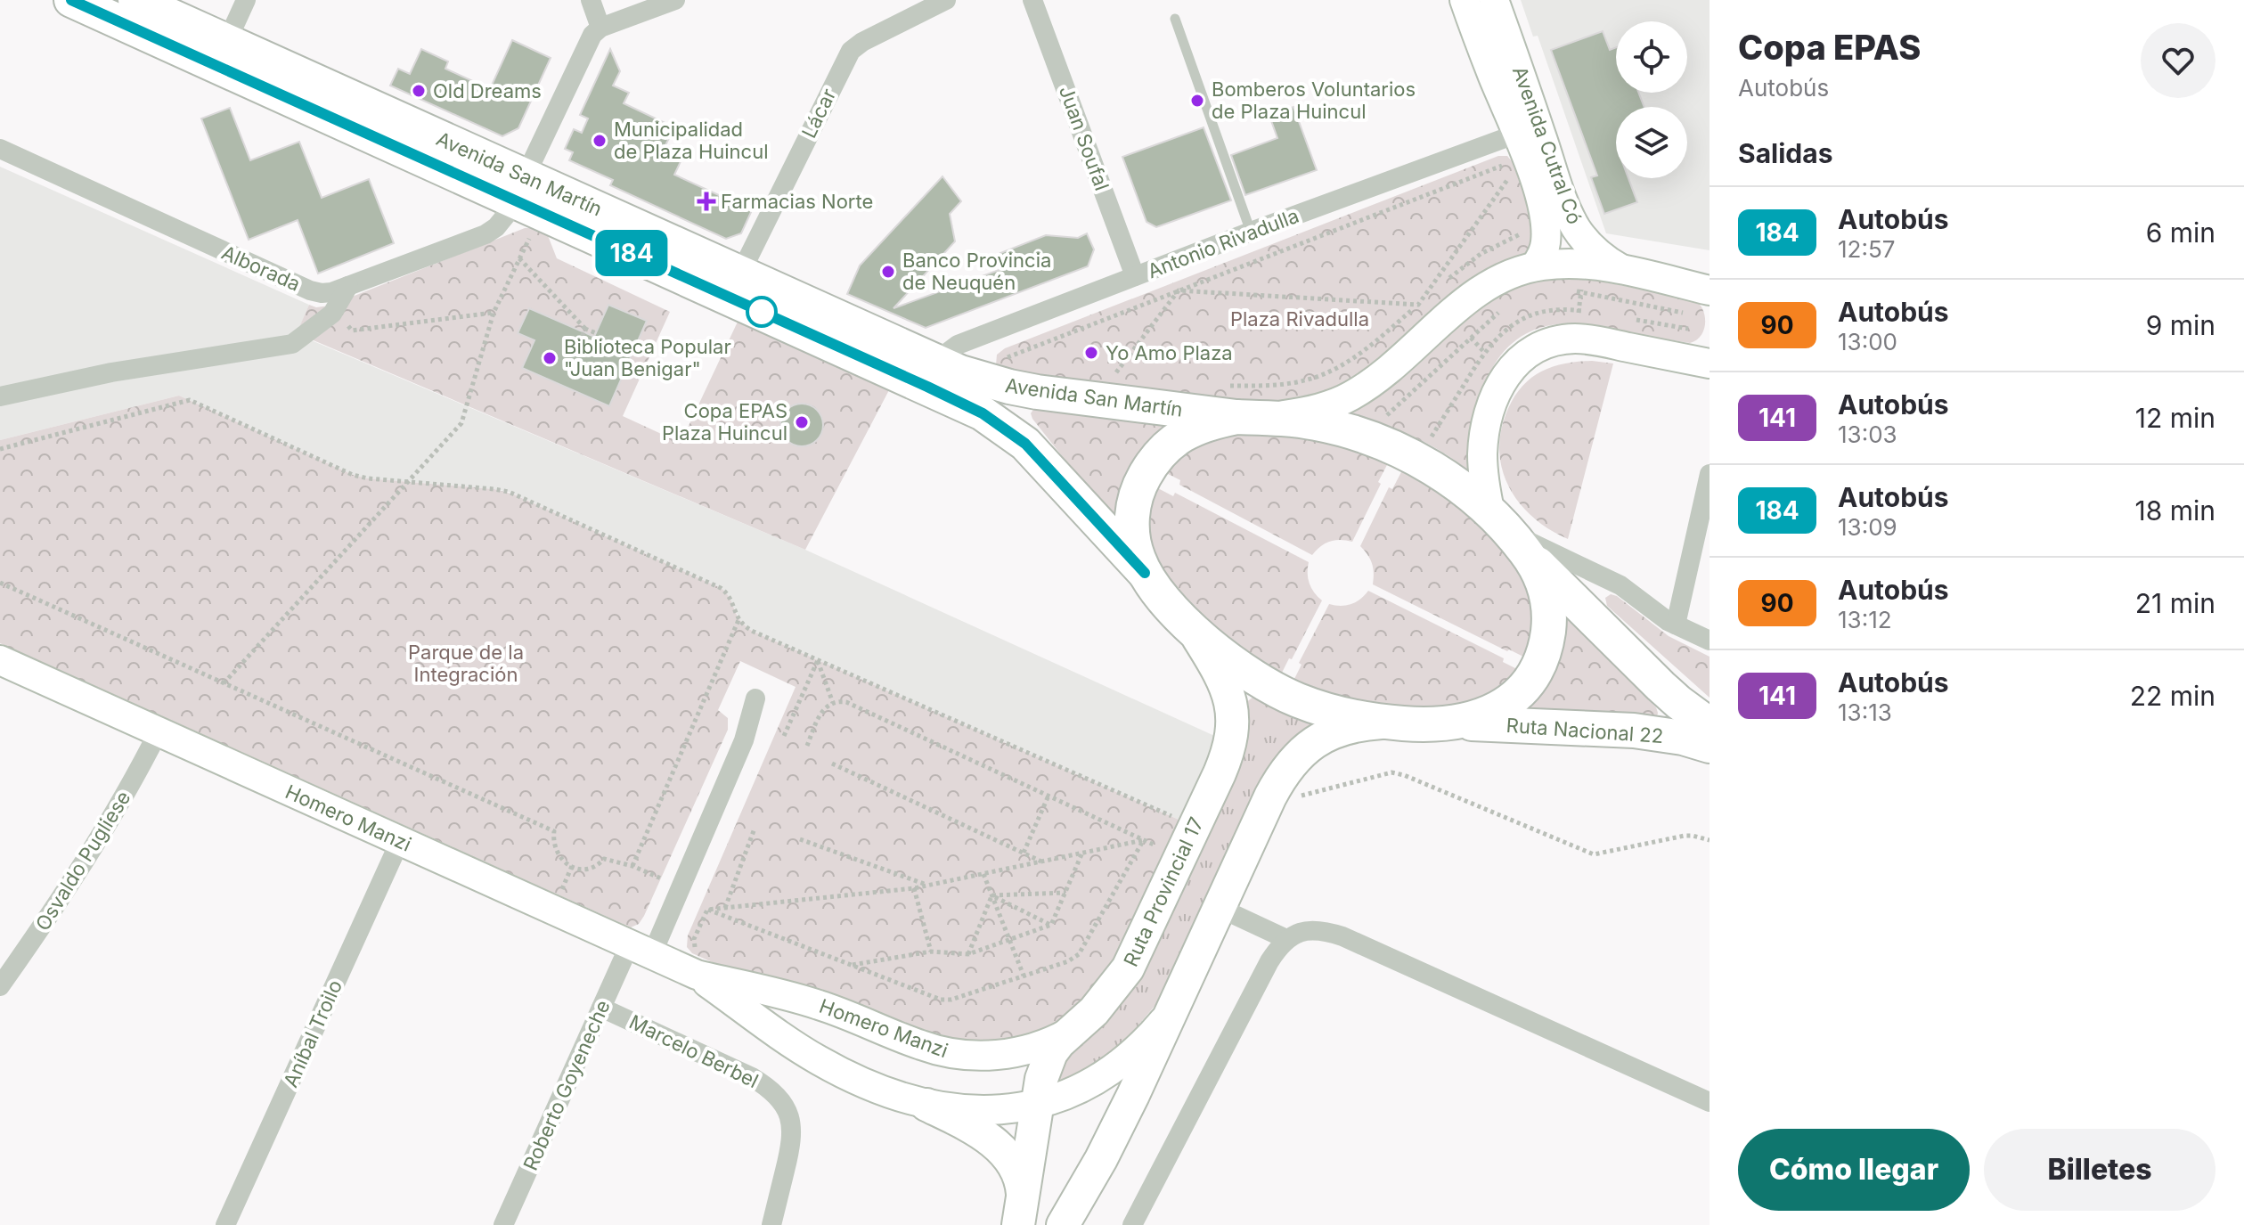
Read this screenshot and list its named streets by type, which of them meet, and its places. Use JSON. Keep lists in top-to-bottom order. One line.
{"streets":{"highway":["Avenida San Martín","Ruta Nacional 22"],"main road":["Avenida Cutral Có","Homero Manzi","Ruta Provincial 17"],"street":["Lácar","Juan Soufal","Antonio Rivadulla","Alborada","Osvaldo Pugliese","Aníbal Troilo","Marcelo Berbel","Roberto Goyeneche"]},"crossings":[["Lácar","Avenida San Martín"],["Juan Soufal","Antonio Rivadulla"],["Avenida Cutral Có","Antonio Rivadulla"],["Avenida San Martín","Antonio Rivadulla"],["Avenida San Martín","Alborada"],["Avenida San Martín","Ruta Nacional 22"],["Homero Manzi","Osvaldo Pugliese"],["Homero Manzi","Ruta Provincial 17"],["Homero Manzi","Aníbal Troilo"],["Homero Manzi","Roberto Goyeneche"],["Marcelo Berbel","Roberto Goyeneche"]],"parks":["Plaza Rivadulla","Parque de la Integración"],"places":{"other":["Old Dreams","Bomberos Voluntarios de Plaza Huincul","Municipalidad de Plaza Huincul","Banco Provincia de Neuquén","Yo Amo Plaza","Biblioteca Popular \"Juan Benigar\"","Copa EPAS Plaza Huincul"],"health":["Farmacias Norte"]},"lines":["bus line 184"],"page":{"on_map":"184","heading":[["Copa EPAS","Autobús"],"Salidas"],"list":[{"mark":"184","name":"Autobús","note":"12:57","value":"6 min"},{"mark":"90","name":"Autobús","note":"13:00","value":"9 min"},{"mark":"141","name":"Autobús","note":"13:03","value":"12 min"},{"mark":"184","name":"Autobús","note":"13:09","value":"18 min"},{"mark":"90","name":"Autobús","note":"13:12","value":"21 min"},{"mark":"141","name":"Autobús","note":"13:13","value":"22 min"}],"buttons":["Cómo llegar","Billetes"]}}
